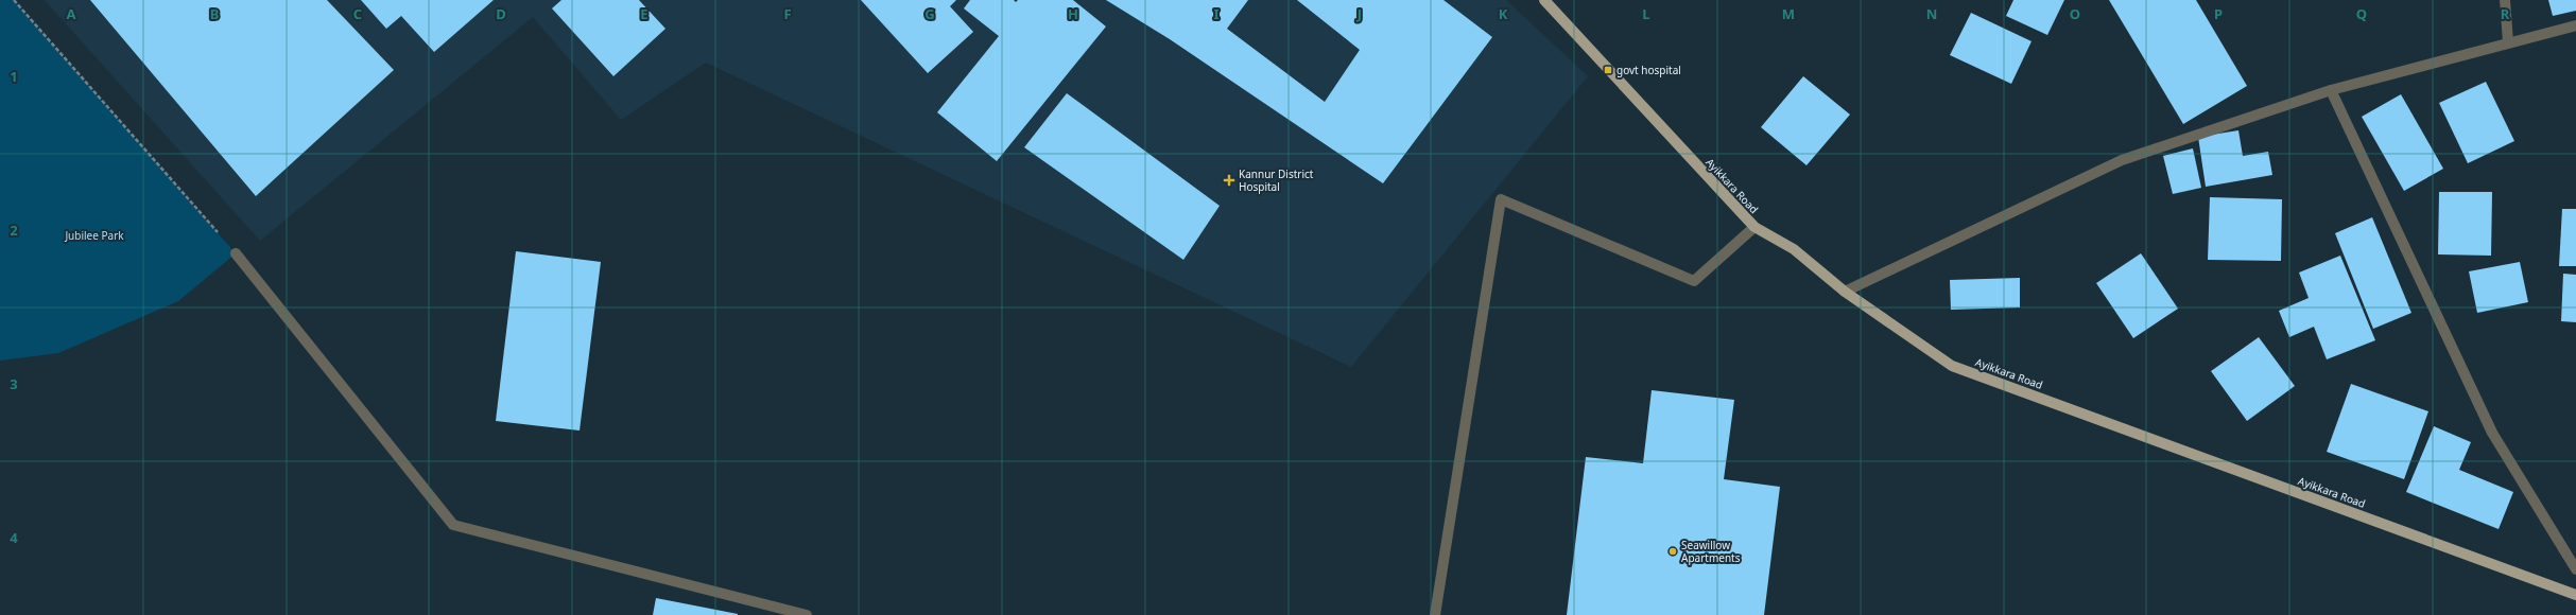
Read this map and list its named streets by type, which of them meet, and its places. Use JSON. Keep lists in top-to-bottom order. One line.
{"streets":{"main road":["Ayikkara Road"]},"parks":["Jubilee Park"],"places":{"transit":["govt hospital"],"health":["Kannur District Hospital"],"other":["Seawillow Apartments"]},"grid":{"columns":["A","B","C","D","E","F","G","H","I","J","K","L","M","N","O","P","Q","R"],"rows":["1","2","3","4"]}}
